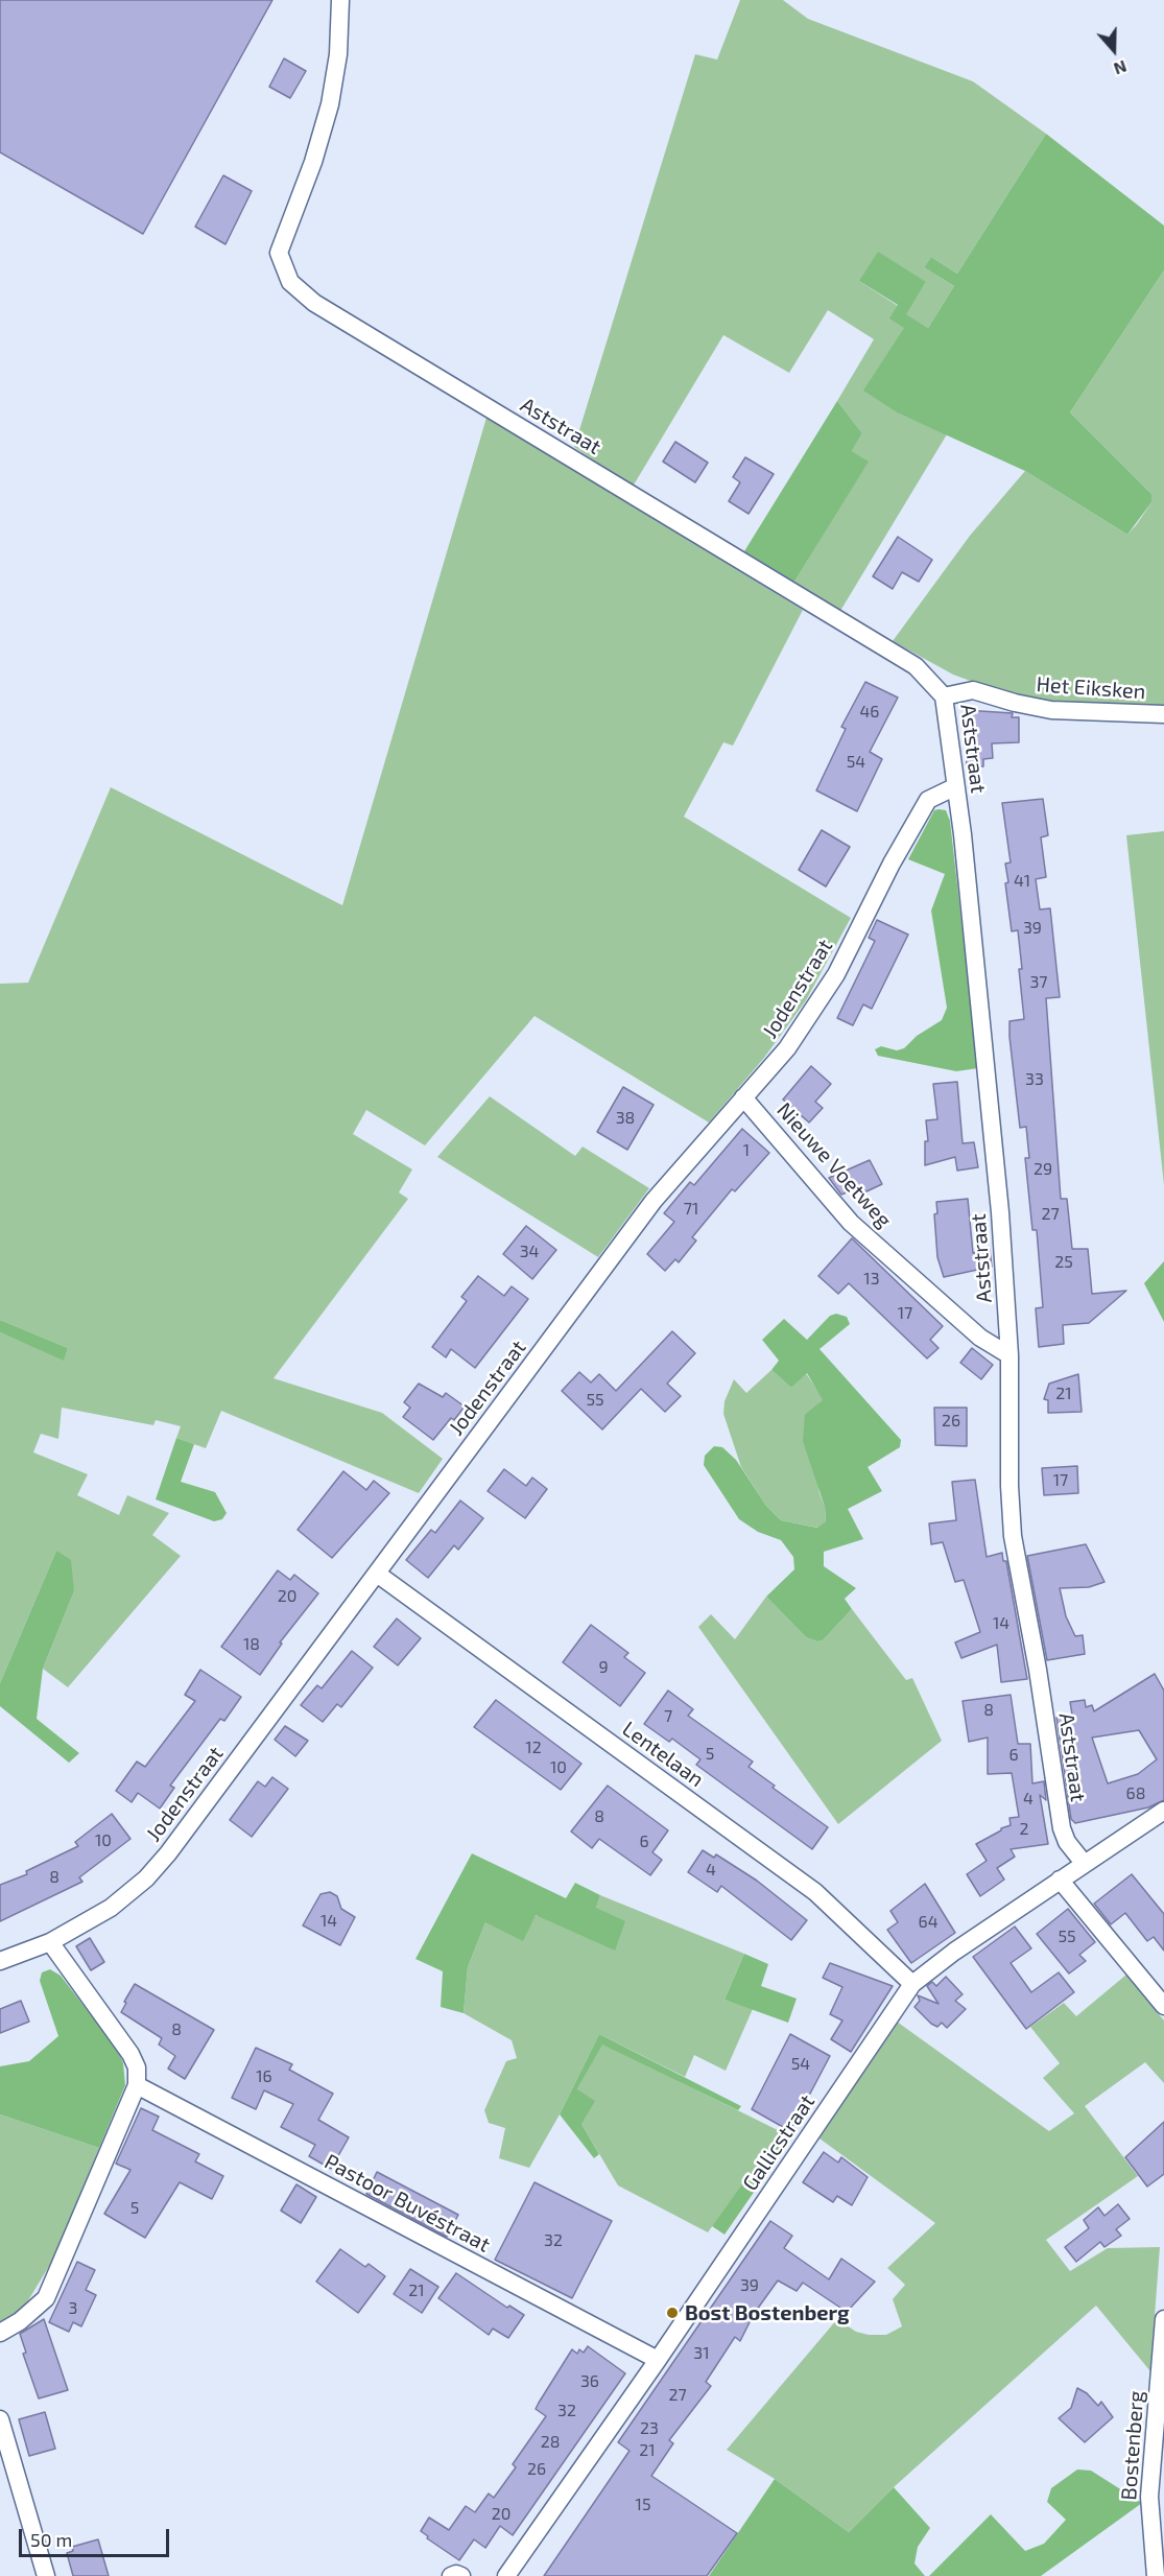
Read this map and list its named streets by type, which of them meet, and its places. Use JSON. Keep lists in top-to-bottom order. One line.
{"streets":{"street":["Aststraat","Het Eiksken","Jodenstraat","Nieuwe Voetweg","Lentelaan","Gallicstraat","Pastoor Buvéstraat","Bostenberg"]},"crossings":[["Aststraat","Het Eiksken"],["Aststraat","Jodenstraat"],["Aststraat","Nieuwe Voetweg"],["Aststraat","Gallicstraat"],["Jodenstraat","Nieuwe Voetweg"],["Jodenstraat","Lentelaan"],["Lentelaan","Gallicstraat"],["Gallicstraat","Pastoor Buvéstraat"]],"places":["Bost Bostenberg"],"house_numbers":["46","54","41","39","37","33","38","1","29","71","27","34","25","13","17","21","55","26","17","20","14","18","9","8","7","12","5","6","10","68","4","8","2","10","6","4","8","14","64","55","8","54","16","5","32","39","21","3","31","36","27","32","23","28","21","26","15","20"],"scale_bar":"50 m","north":"bottom"}
